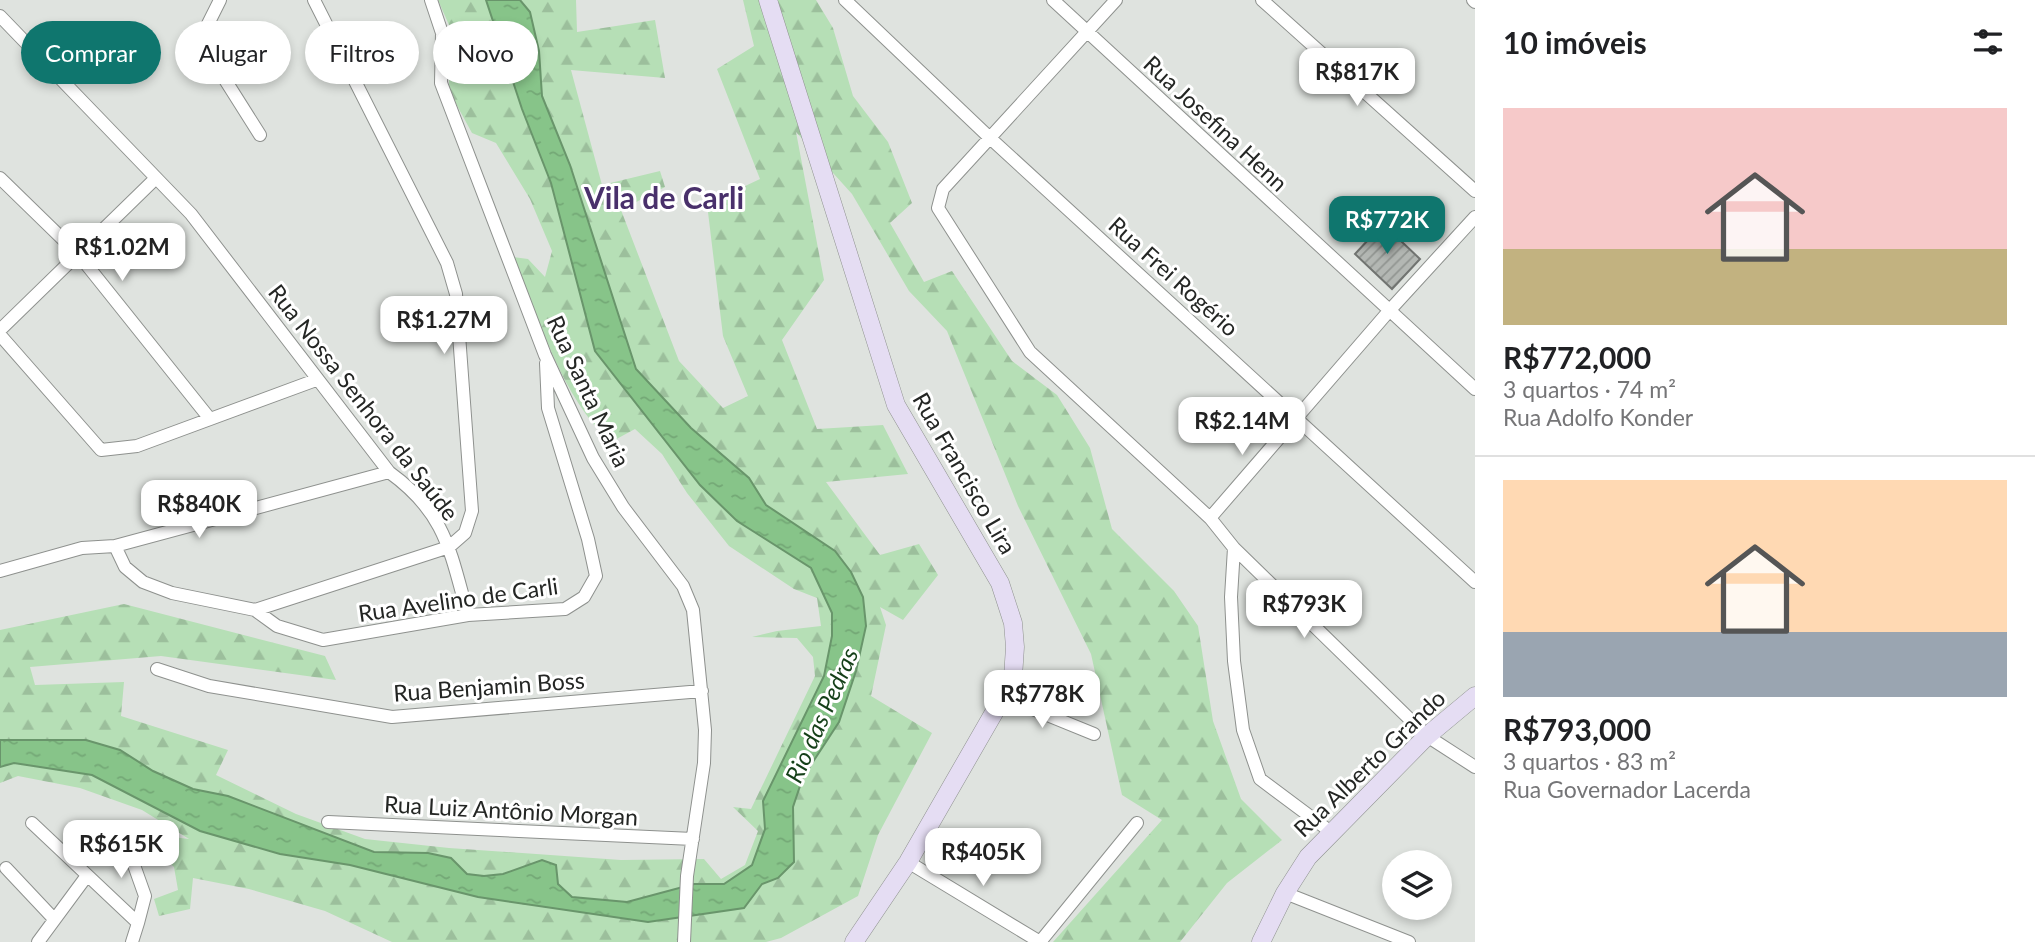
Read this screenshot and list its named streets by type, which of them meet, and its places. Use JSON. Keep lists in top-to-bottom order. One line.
{"streets":{"street":["Rua Josefina Henn","Rua Frei Rogério","Rua Santa Maria","Rua Nossa Senhora da Saúde","Rua Francisco Lira","Rua Avelino de Carli","Rua Benjamin Boss","Rua Alberto Grando","Rua Luiz Antônio Morgan"]},"crossings":[["Rua Santa Maria","Rua Avelino de Carli"],["Rua Santa Maria","Rua Benjamin Boss"],["Rua Santa Maria","Rua Luiz Antônio Morgan"],["Rua Nossa Senhora da Saúde","Rua Avelino de Carli"]],"districts":["Vila de Carli"],"water":["Rio das Pedras"],"page":{"heading":"10 imóveis","chip":["Comprar","Alugar","Filtros","Novo"],"price":["R$817K","R$772K","R$1.02M","R$1.27M","R$2.14M","R$840K","R$793K","R$778K","R$615K","R$405K"],"list":[{"name":"R$772,000","note":"3 quartos · 74 m² · Rua Adolfo Konder"},{"name":"R$793,000","note":"3 quartos · 83 m² · Rua Governador Lacerda"}]}}
